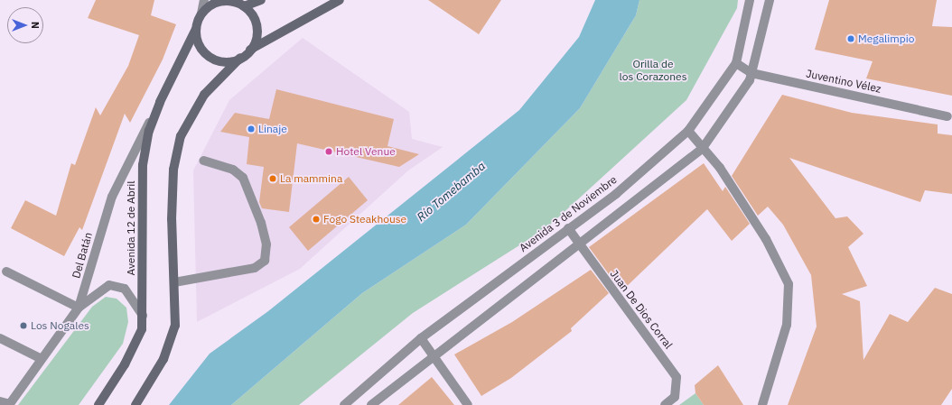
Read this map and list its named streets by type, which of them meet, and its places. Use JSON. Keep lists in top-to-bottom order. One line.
{"streets":{"main road":["Avenida 12 de Abril"],"street":["Juventino Vélez","Avenida 3 de Noviembre","Del Batán","Juan De Dios Corral"]},"crossings":[["Juventino Vélez","Avenida 3 de Noviembre"],["Avenida 3 de Noviembre","Juan De Dios Corral"],["Avenida 12 de Abril","Del Batán"]],"water":["Río Tomebamba"],"parks":["Orilla de los Corazones"],"places":["Megalimpio","Linaje","Hotel Venue","La mammina","Fogo Steakhouse","Los Nogales"],"north":"right"}
